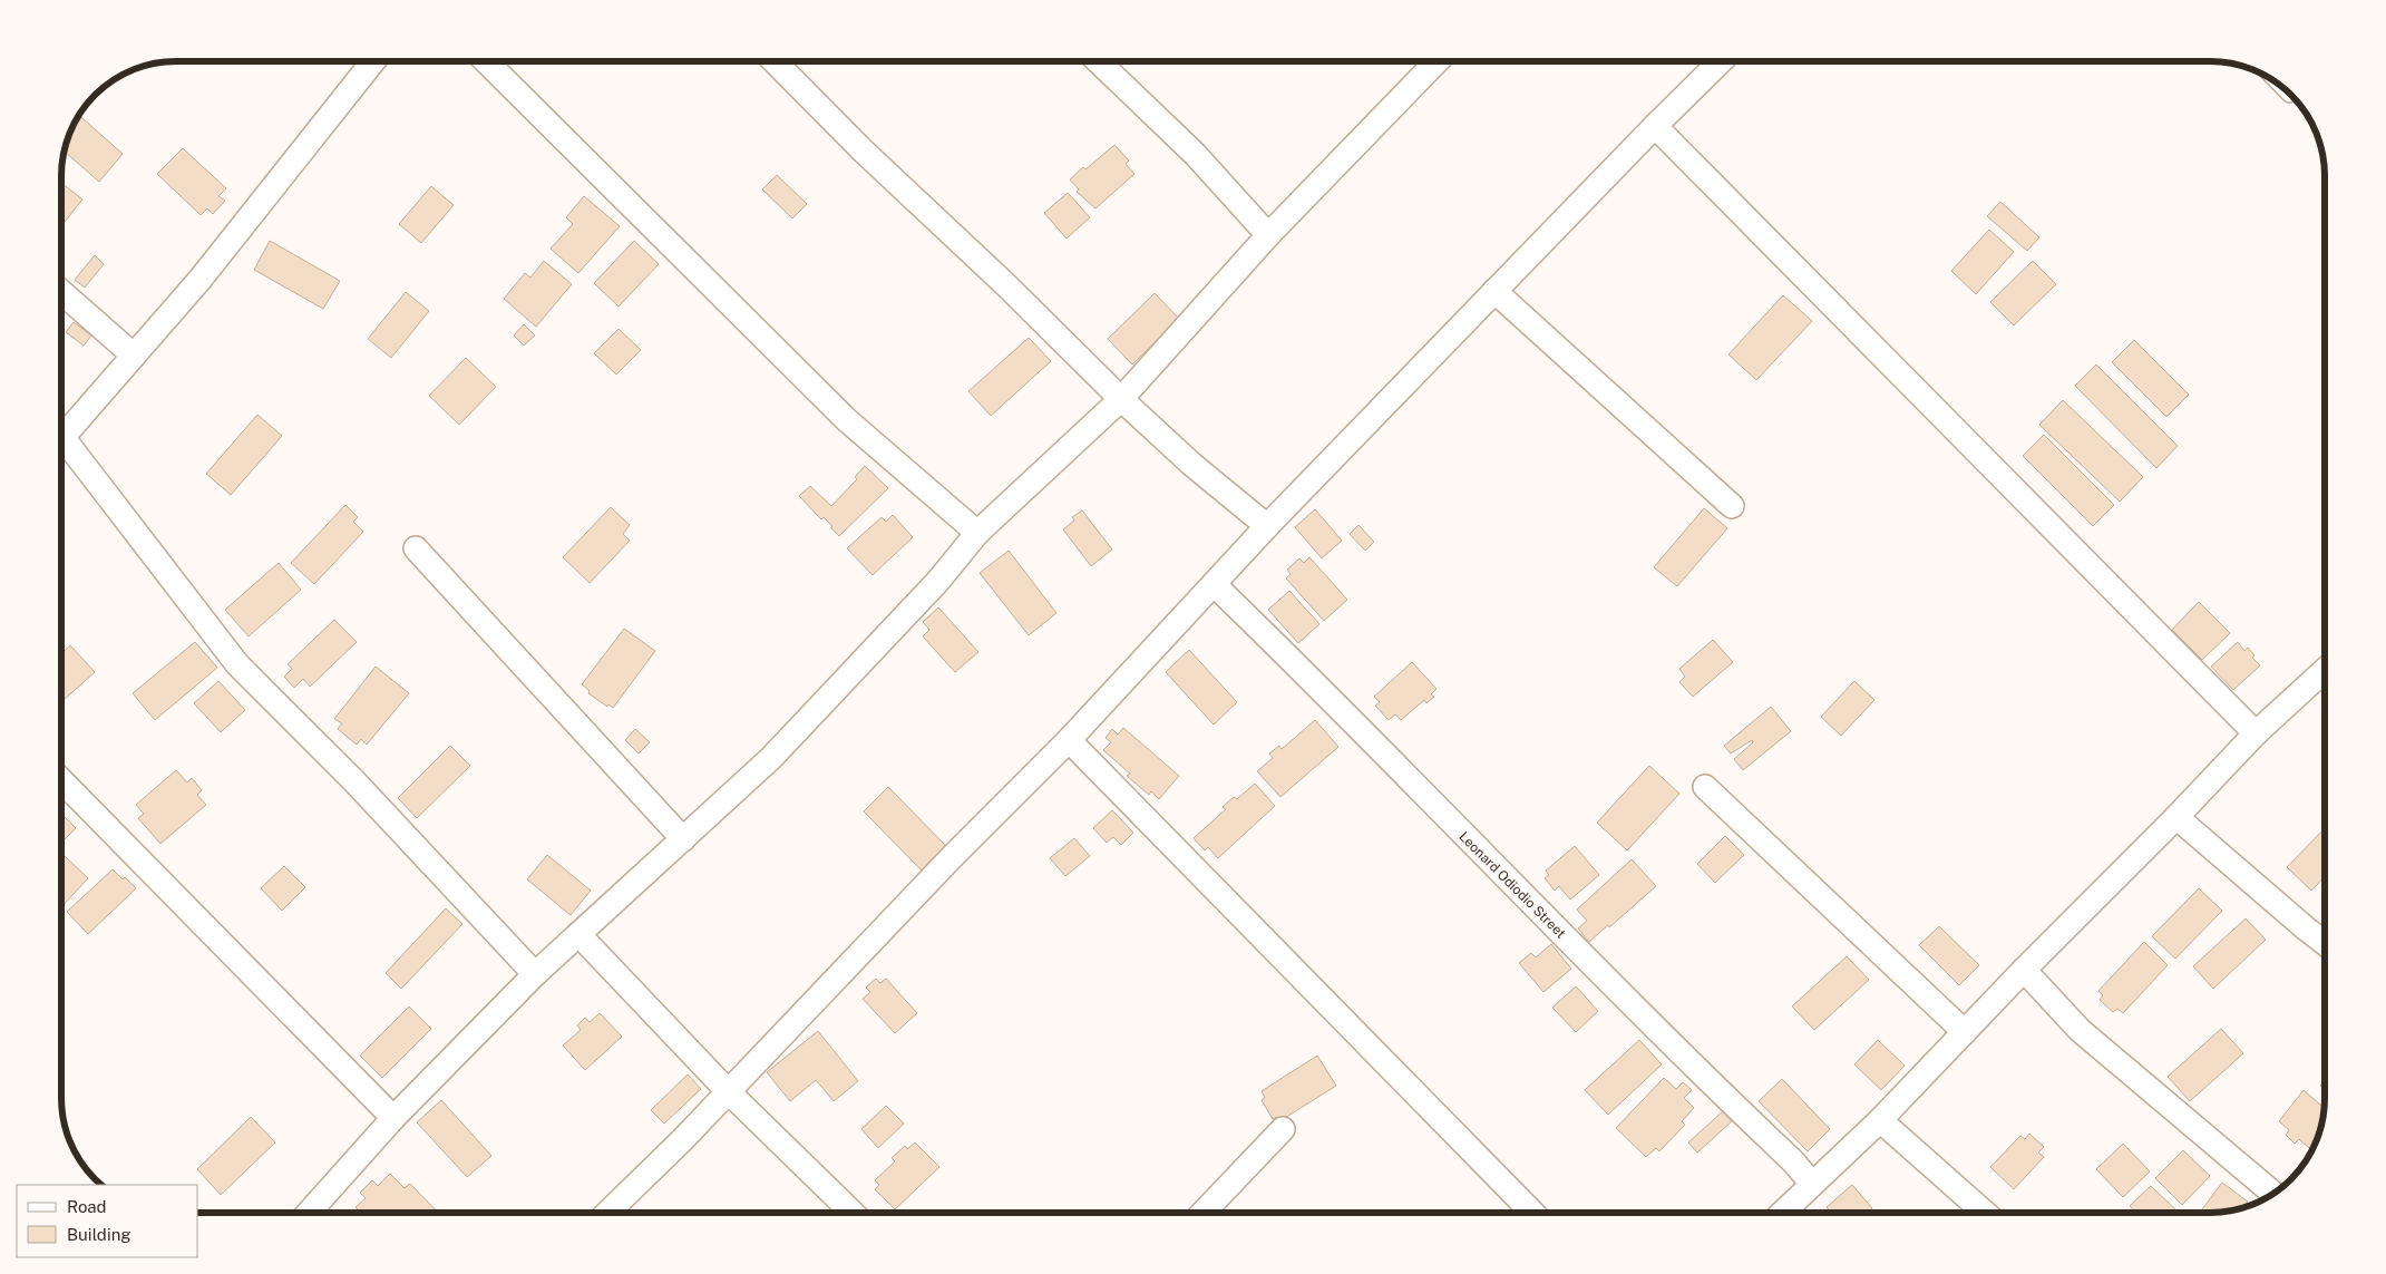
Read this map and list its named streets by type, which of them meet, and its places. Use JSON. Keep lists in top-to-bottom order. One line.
{"streets":{"street":["Leonard Odiodio Street"]},"legend":["Road","Building"]}
